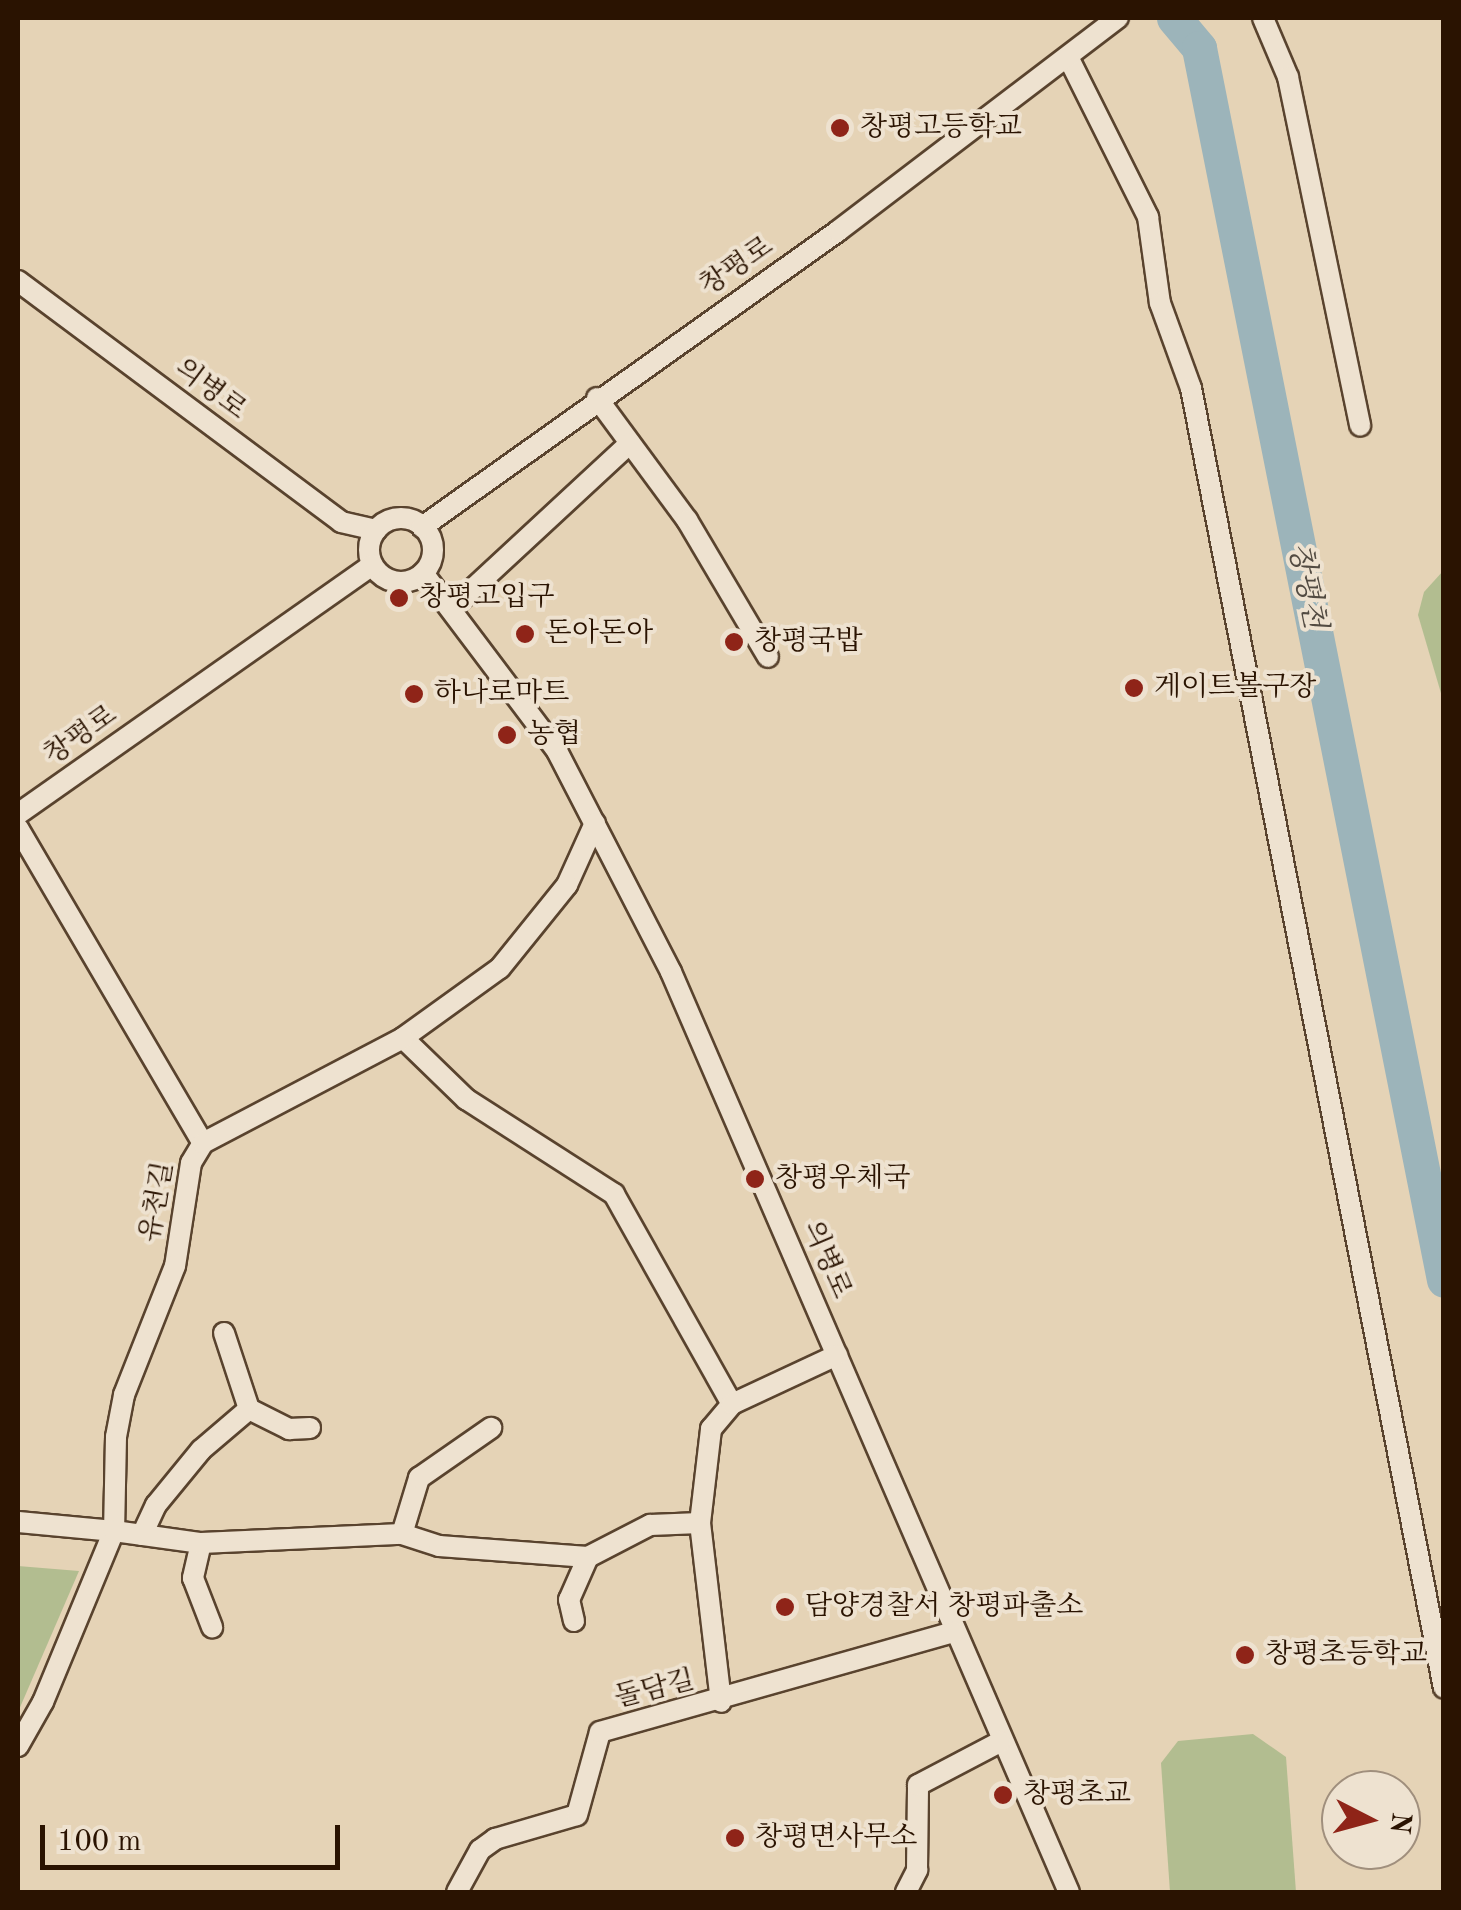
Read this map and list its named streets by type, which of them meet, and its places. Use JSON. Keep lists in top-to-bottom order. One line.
{"streets":{"street":["창평로","의병로","유천길","돌담길"]},"crossings":[["창평로","의병로"],["의병로","돌담길"]],"water":["창평천"],"places":["창평고등학교","창평고입구","돈아돈아","창평국밥","게이트볼구장","하나로마트","농협","창평우체국","담양경찰서 창평파출소","창평초등학교","창평초교","창평면사무소"],"scale_bar":"100 m","north":"right"}
